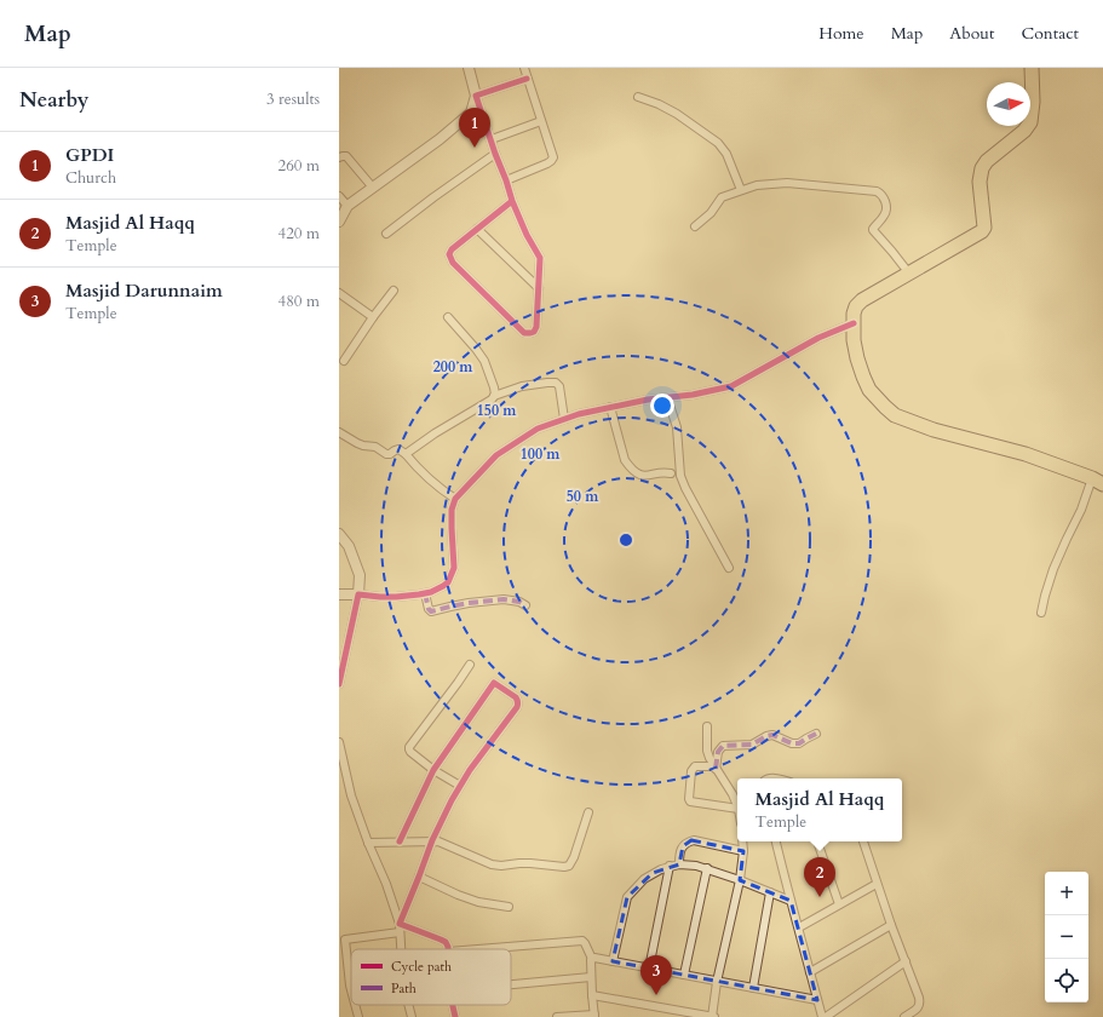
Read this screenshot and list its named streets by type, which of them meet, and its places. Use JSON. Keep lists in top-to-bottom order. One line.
{"legend":["Cycle path","Path"],"north":"right","page":{"header":"Map","nav":["Home","Map","About","Contact"],"heading":["Nearby","3 results"],"pins":["1","2","3"],"list":[{"mark":"1","name":"GPDI","note":"Church","value":"260 m"},{"mark":"2","name":"Masjid Al Haqq","note":"Temple","value":"420 m"},{"mark":"3","name":"Masjid Darunnaim","note":"Temple","value":"480 m"}],"popup":["Masjid Al Haqq","Temple"],"map_buttons":["+","−"]},"rings":["200 m","150 m","100 m","50 m"]}
